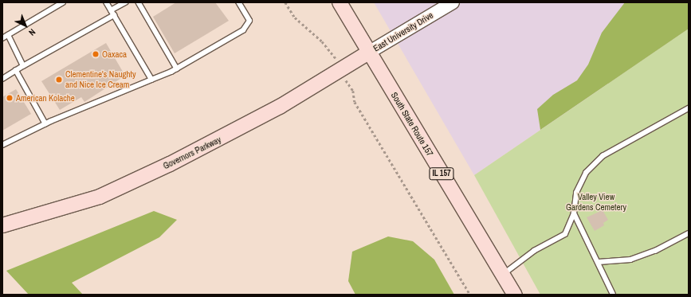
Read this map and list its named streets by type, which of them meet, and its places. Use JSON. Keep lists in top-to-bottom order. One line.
{"streets":{"main road":["East University Drive","South State Route 157","Governors Parkway","IL 157"]},"crossings":[["East University Drive","South State Route 157"],["East University Drive","Governors Parkway"],["South State Route 157","Governors Parkway"]],"parks":["Valley View Gardens Cemetery"],"places":["Oaxaca","Clementine's Naughty and Nice Ice Cream","American Kolache"],"north":"bottom right"}
